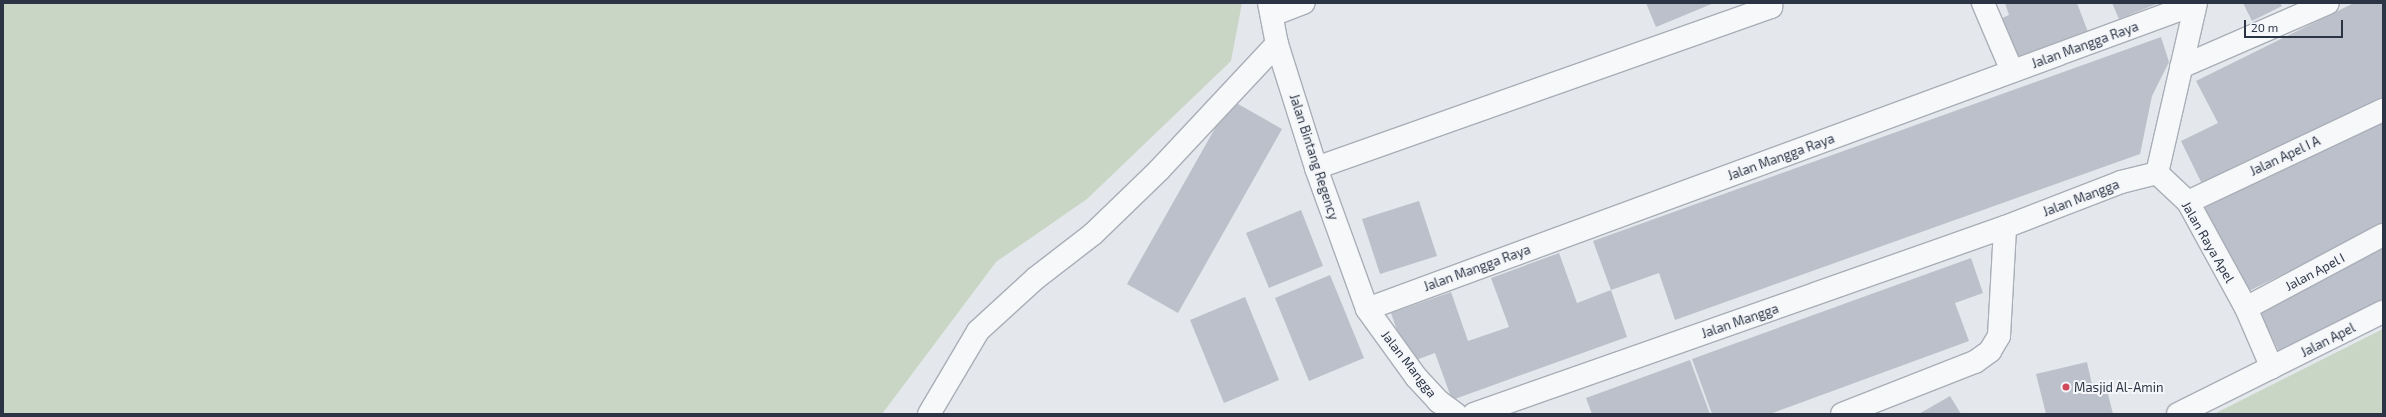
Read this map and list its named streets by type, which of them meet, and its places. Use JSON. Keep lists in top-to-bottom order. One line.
{"streets":{"street":["Jalan Mangga Raya","Jalan Apel I A","Jalan Bintang Regency","Jalan Mangga","Jalan Raya Apel","Jalan Apel I","Jalan Apel"]},"crossings":[["Jalan Mangga Raya","Jalan Bintang Regency"],["Jalan Mangga Raya","Jalan Mangga"],["Jalan Apel I A","Jalan Raya Apel"],["Jalan Bintang Regency","Jalan Mangga"],["Jalan Mangga","Jalan Raya Apel"],["Jalan Raya Apel","Jalan Apel I"],["Jalan Raya Apel","Jalan Apel"]],"places":["Masjid Al-Amin"],"scale_bar":"20 m"}
